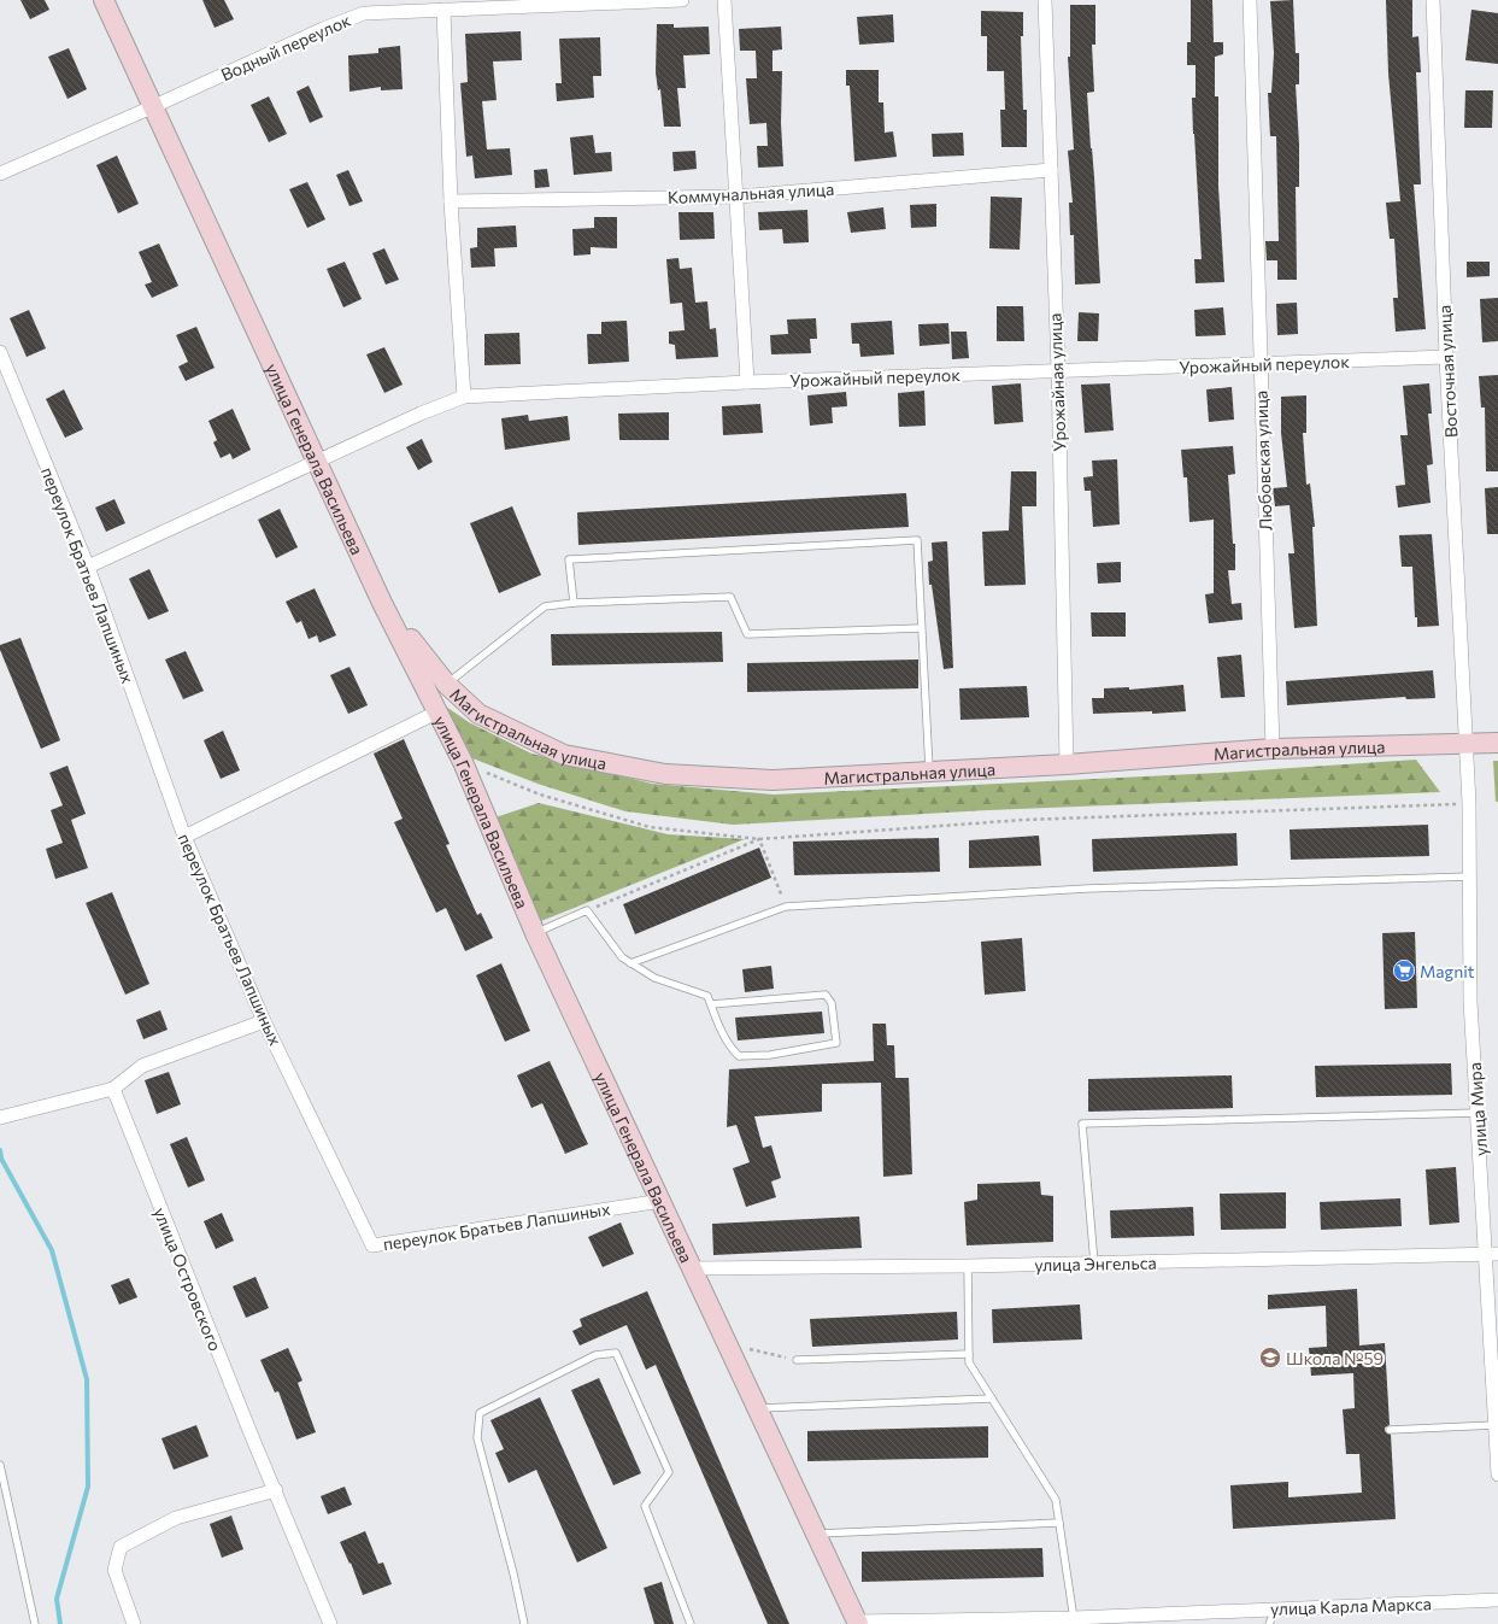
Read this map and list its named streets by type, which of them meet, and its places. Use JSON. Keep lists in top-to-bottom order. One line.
{"streets":{"main road":["улица Генерала Васильева","Магистральная улица"],"street":["Водный переулок","Коммунальная улица","Урожайный переулок","Восточная улица","Урожайная улица","Любовская улица","переулок Братьев Лапшиных","улица Мира","улица Энгельса","улица Островского","улица Карла Маркса"]},"crossings":[["Водный переулок","улица Генерала Васильева"],["Коммунальная улица","Урожайная улица"],["Урожайный переулок","Восточная улица"],["Урожайный переулок","Урожайная улица"],["Урожайный переулок","улица Генерала Васильева"],["Урожайный переулок","Любовская улица"],["Урожайный переулок","переулок Братьев Лапшиных"],["Восточная улица","Магистральная улица"],["Восточная улица","улица Мира"],["Урожайная улица","Магистральная улица"],["улица Генерала Васильева","переулок Братьев Лапшиных"],["улица Генерала Васильева","Магистральная улица"],["улица Генерала Васильева","улица Энгельса"],["улица Генерала Васильева","улица Карла Маркса"],["Любовская улица","Магистральная улица"],["Магистральная улица","улица Мира"],["улица Мира","улица Энгельса"]],"places":{"supermarket":["Magnit"],"school or university":["Школа №59"]}}
